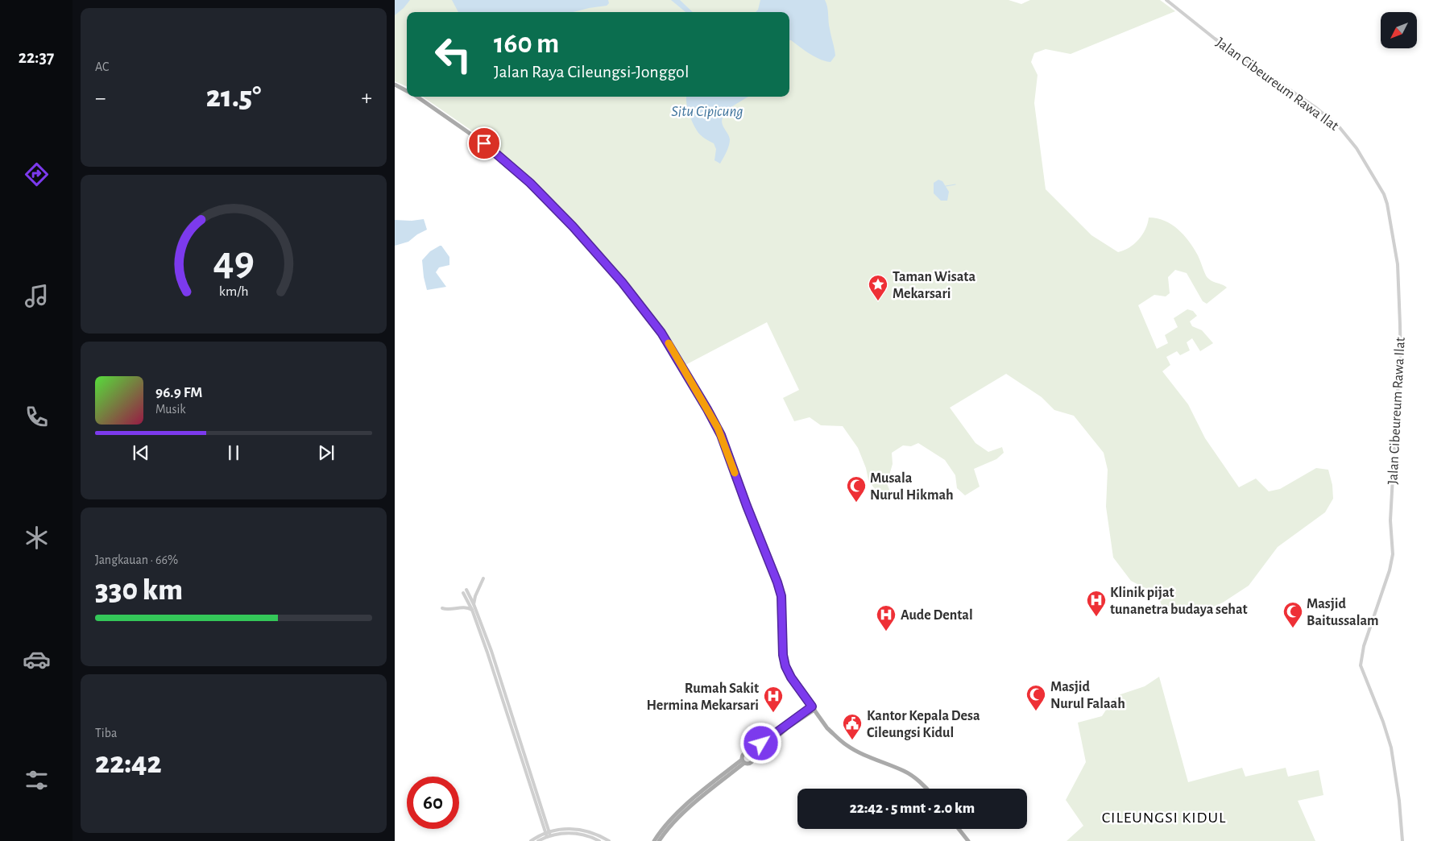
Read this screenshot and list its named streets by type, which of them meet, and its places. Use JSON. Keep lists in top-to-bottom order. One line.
{"streets":{"street":["Jalan Cibeureum Rawa Ilat"]},"districts":["CILEUNGSI KIDUL"],"water":["Situ Cipicung"],"places":{"place":["Taman Wisata Mekarsari"],"mosque":["Musala Nurul Hikmah","Masjid Baitussalam","Masjid Nurul Falaah"],"hospital":["Klinik pijat tunanetra budaya sehat","Aude Dental","Rumah Sakit Hermina Mekarsari"],"public building":["Kantor Kepala Desa Cileungsi Kidul"]},"north":"bottom left","page":{"tabs":"22:37","tile":["AC",["Jangkauan · 66%","330 km"],["Tiba","22:42"]],"turn":["160 m","Jalan Raya Cileungsi-Jonggol"],"heat":["−","21.5°","+"],"song":["96.9 FM","Musik"],"limit":"60","trip":"22:42 · 5 mnt · 2.0 km","gauge":["49","km/h"]}}
